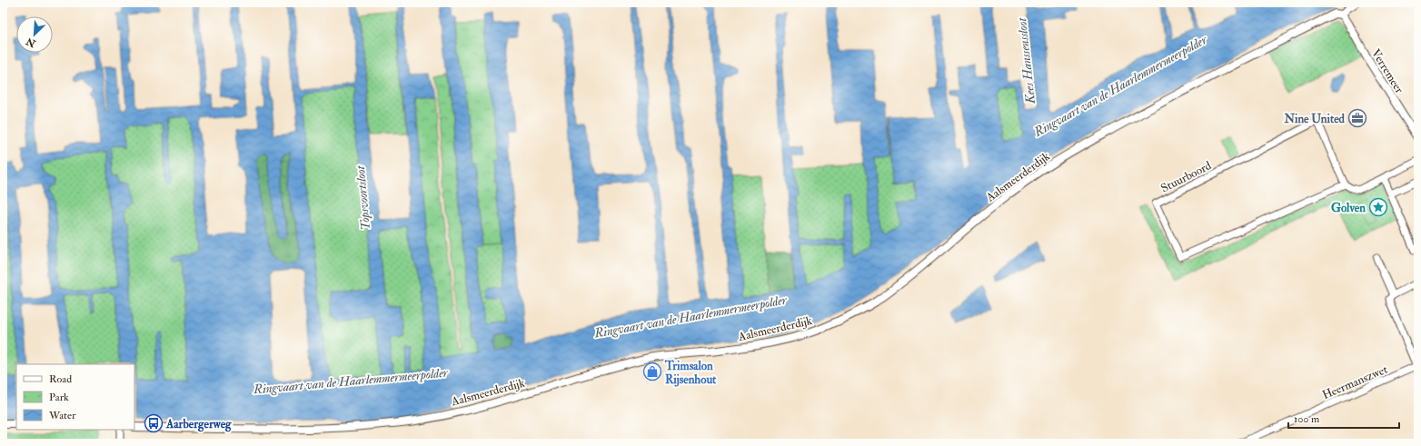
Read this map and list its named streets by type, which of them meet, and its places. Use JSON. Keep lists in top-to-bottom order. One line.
{"streets":{"street":["Verremeer","Aalsmeerderdijk","Stuurboord","Heermanszwet"]},"crossings":[["Verremeer","Aalsmeerderdijk"]],"water":["Kees Hanssenssloot","Ringvaart van de Haarlemmermeerpolder","Topsvoortsloot"],"places":{"office":["Nine United"],"place":["Golven"],"shop":["Trimsalon Rijsenhout"],"bus stop":["Aarbergerweg"]},"legend":["Road","Park","Water"],"scale_bar":"100 m","north":"bottom left"}
